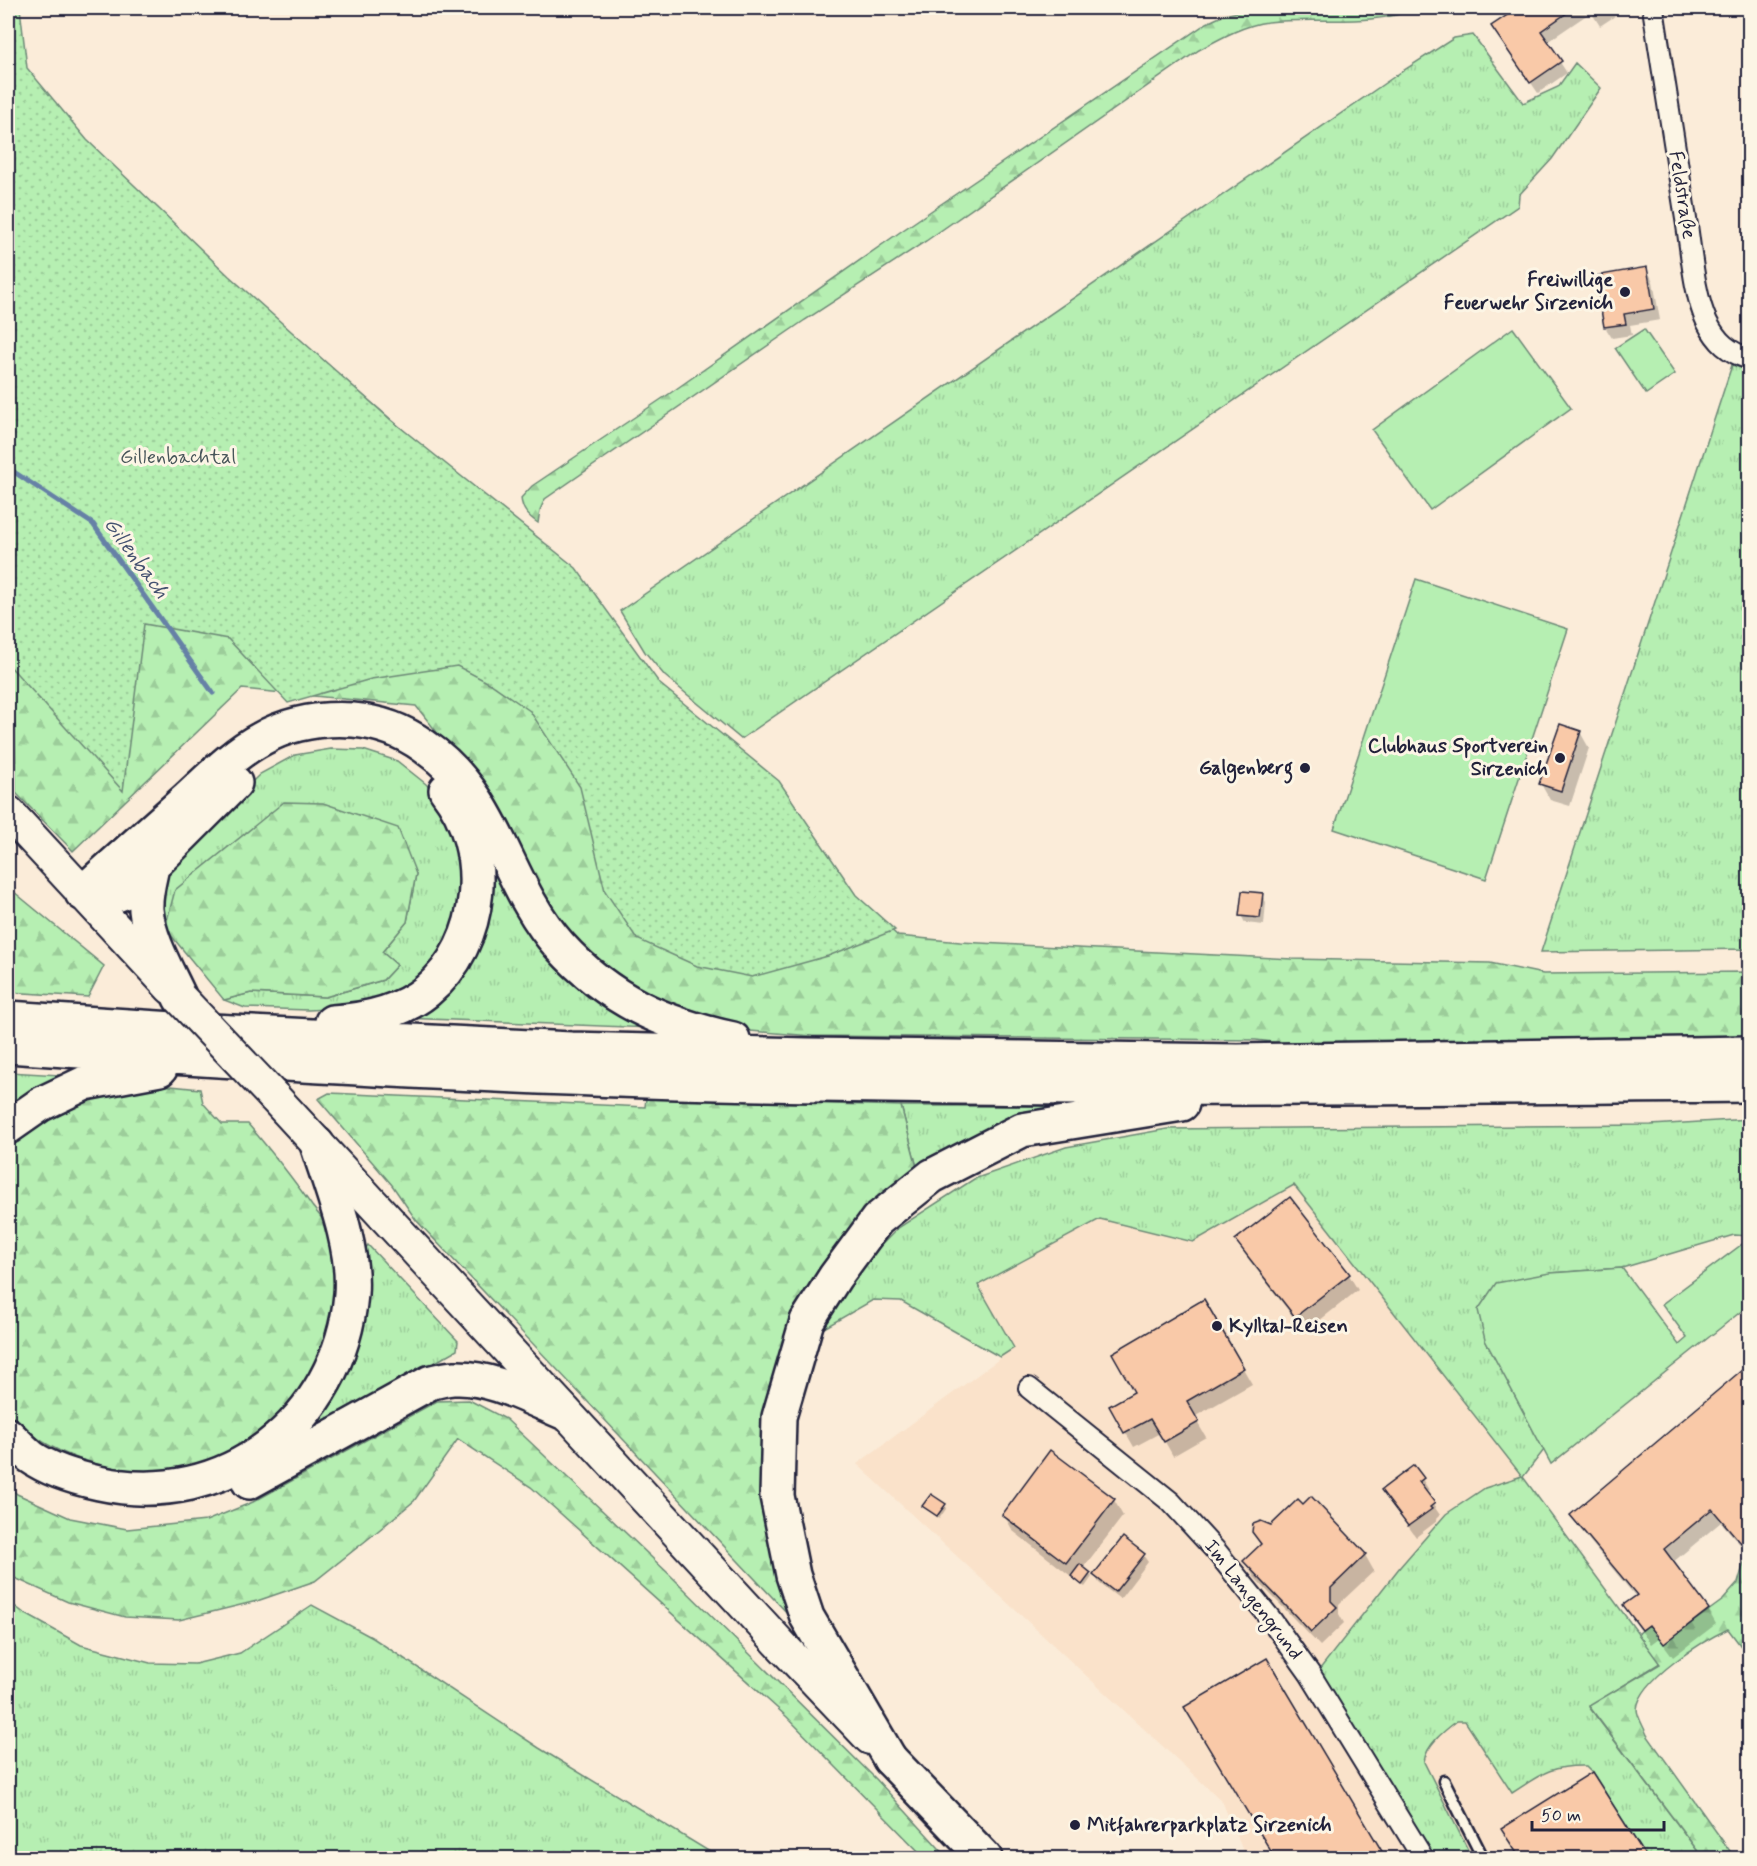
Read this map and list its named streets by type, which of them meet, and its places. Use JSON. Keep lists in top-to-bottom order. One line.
{"streets":{"street":["Feldstraße","Im Langengrund"]},"water":["Gillenbach"],"parks":["Gillenbachtal"],"places":["Freiwillige Feuerwehr Sirzenich","Clubhaus Sportverein Sirzenich","Galgenberg","Kylltal-Reisen","Mitfahrerparkplatz Sirzenich"],"scale_bar":"50 m"}
